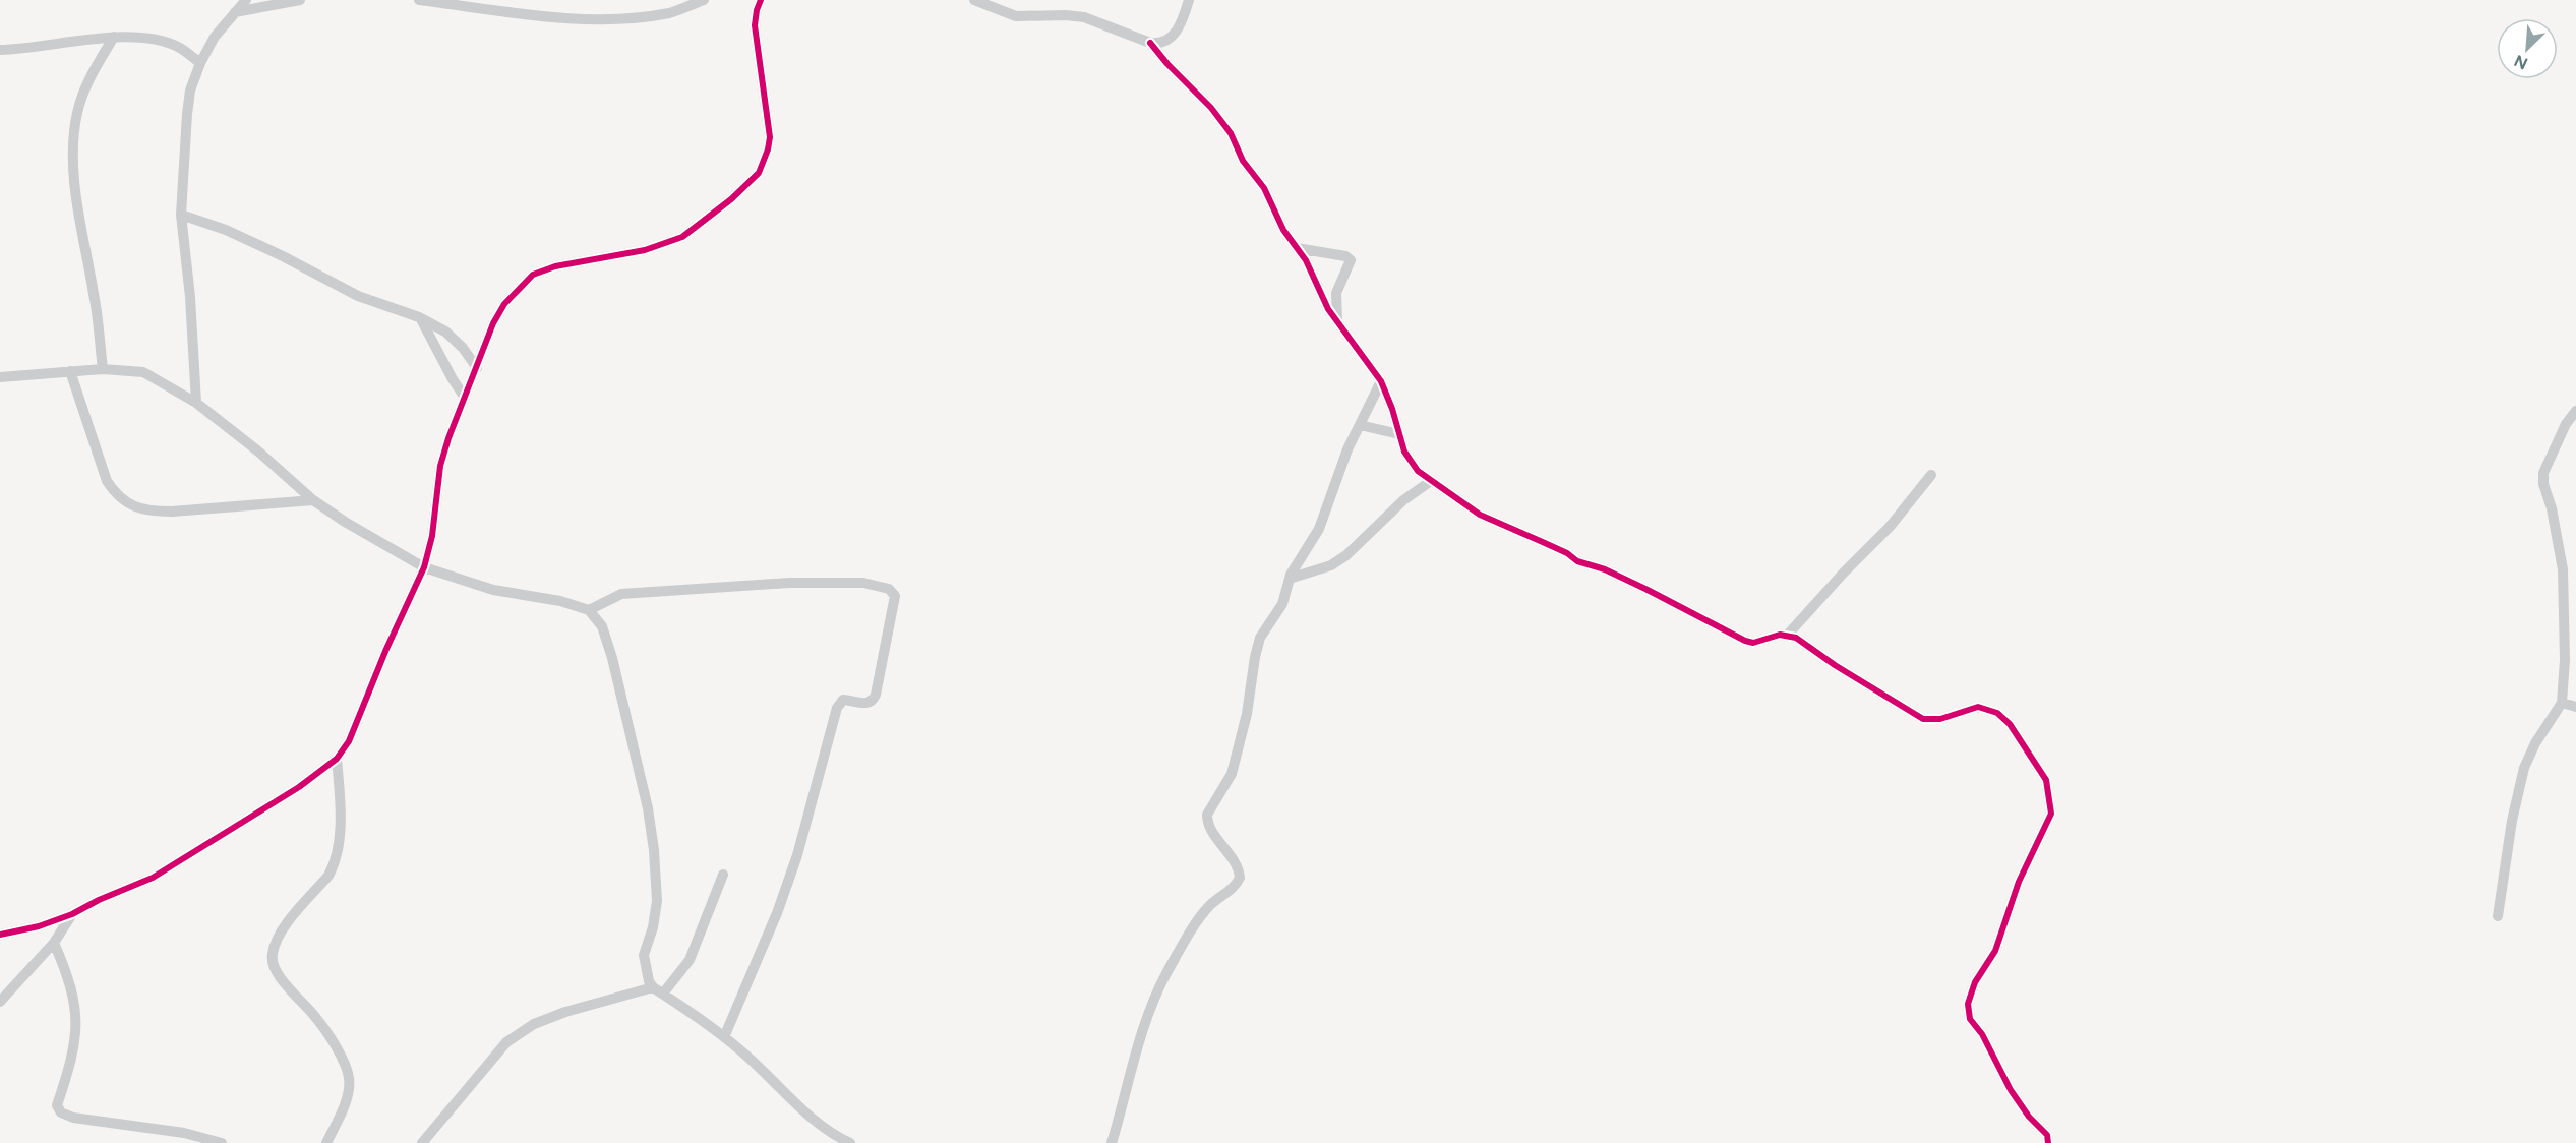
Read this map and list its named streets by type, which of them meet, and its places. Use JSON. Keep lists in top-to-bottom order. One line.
{"north":"bottom left"}
